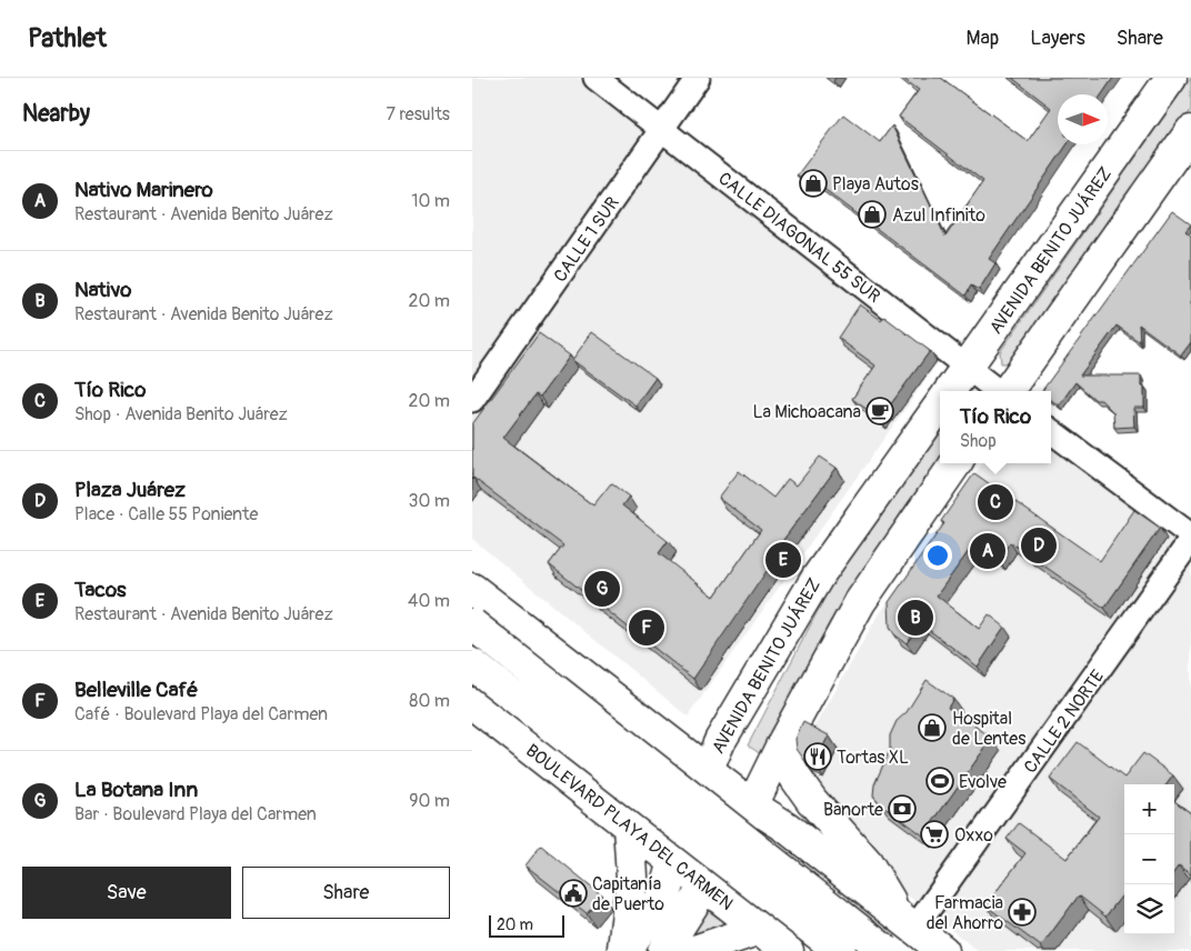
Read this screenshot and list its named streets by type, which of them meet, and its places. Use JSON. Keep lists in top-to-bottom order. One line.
{"streets":{"main road":["AVENIDA BENITO JUÁREZ","BOULEVARD PLAYA DEL CARMEN"],"street":["CALLE DIAGONAL 55 SUR","CALLE 1 SUR","CALLE 2 NORTE"]},"crossings":[["CALLE DIAGONAL 55 SUR","CALLE 1 SUR"],["CALLE DIAGONAL 55 SUR","AVENIDA BENITO JUÁREZ"],["AVENIDA BENITO JUÁREZ","BOULEVARD PLAYA DEL CARMEN"]],"places":{"shop":["Playa Autos","Azul Infinito","Hospital de Lentes"],"cafe":["La Michoacana"],"restaurant":["Tortas XL"],"sports":["Evolve"],"bank":["Banorte"],"supermarket":["Oxxo"],"public building":["Capitanía de Puerto"],"pharmacy":["Farmacia del Ahorro"]},"scale_bar":"20 m","north":"right","page":{"header":"Pathlet","nav":["Map","Layers","Share"],"heading":["Nearby","7 results"],"list":[{"mark":"A","name":"Nativo Marinero","note":"Restaurant · Avenida Benito Juárez","value":"10 m"},{"mark":"B","name":"Nativo","note":"Restaurant · Avenida Benito Juárez","value":"20 m"},{"mark":"C","name":"Tío Rico","note":"Shop · Avenida Benito Juárez","value":"20 m"},{"mark":"D","name":"Plaza Juárez","note":"Place · Calle 55 Poniente","value":"30 m"},{"mark":"E","name":"Tacos","note":"Restaurant · Avenida Benito Juárez","value":"40 m"},{"mark":"F","name":"Belleville Café","note":"Café · Boulevard Playa del Carmen","value":"80 m"},{"mark":"G","name":"La Botana Inn","note":"Bar · Boulevard Playa del Carmen","value":"90 m"}],"popup":["Tío Rico","Shop"],"pins":["C","D","A","E","G","B","F"],"map_buttons":["+","−"],"buttons":["Save","Share"],"scale":"20 m"}}
